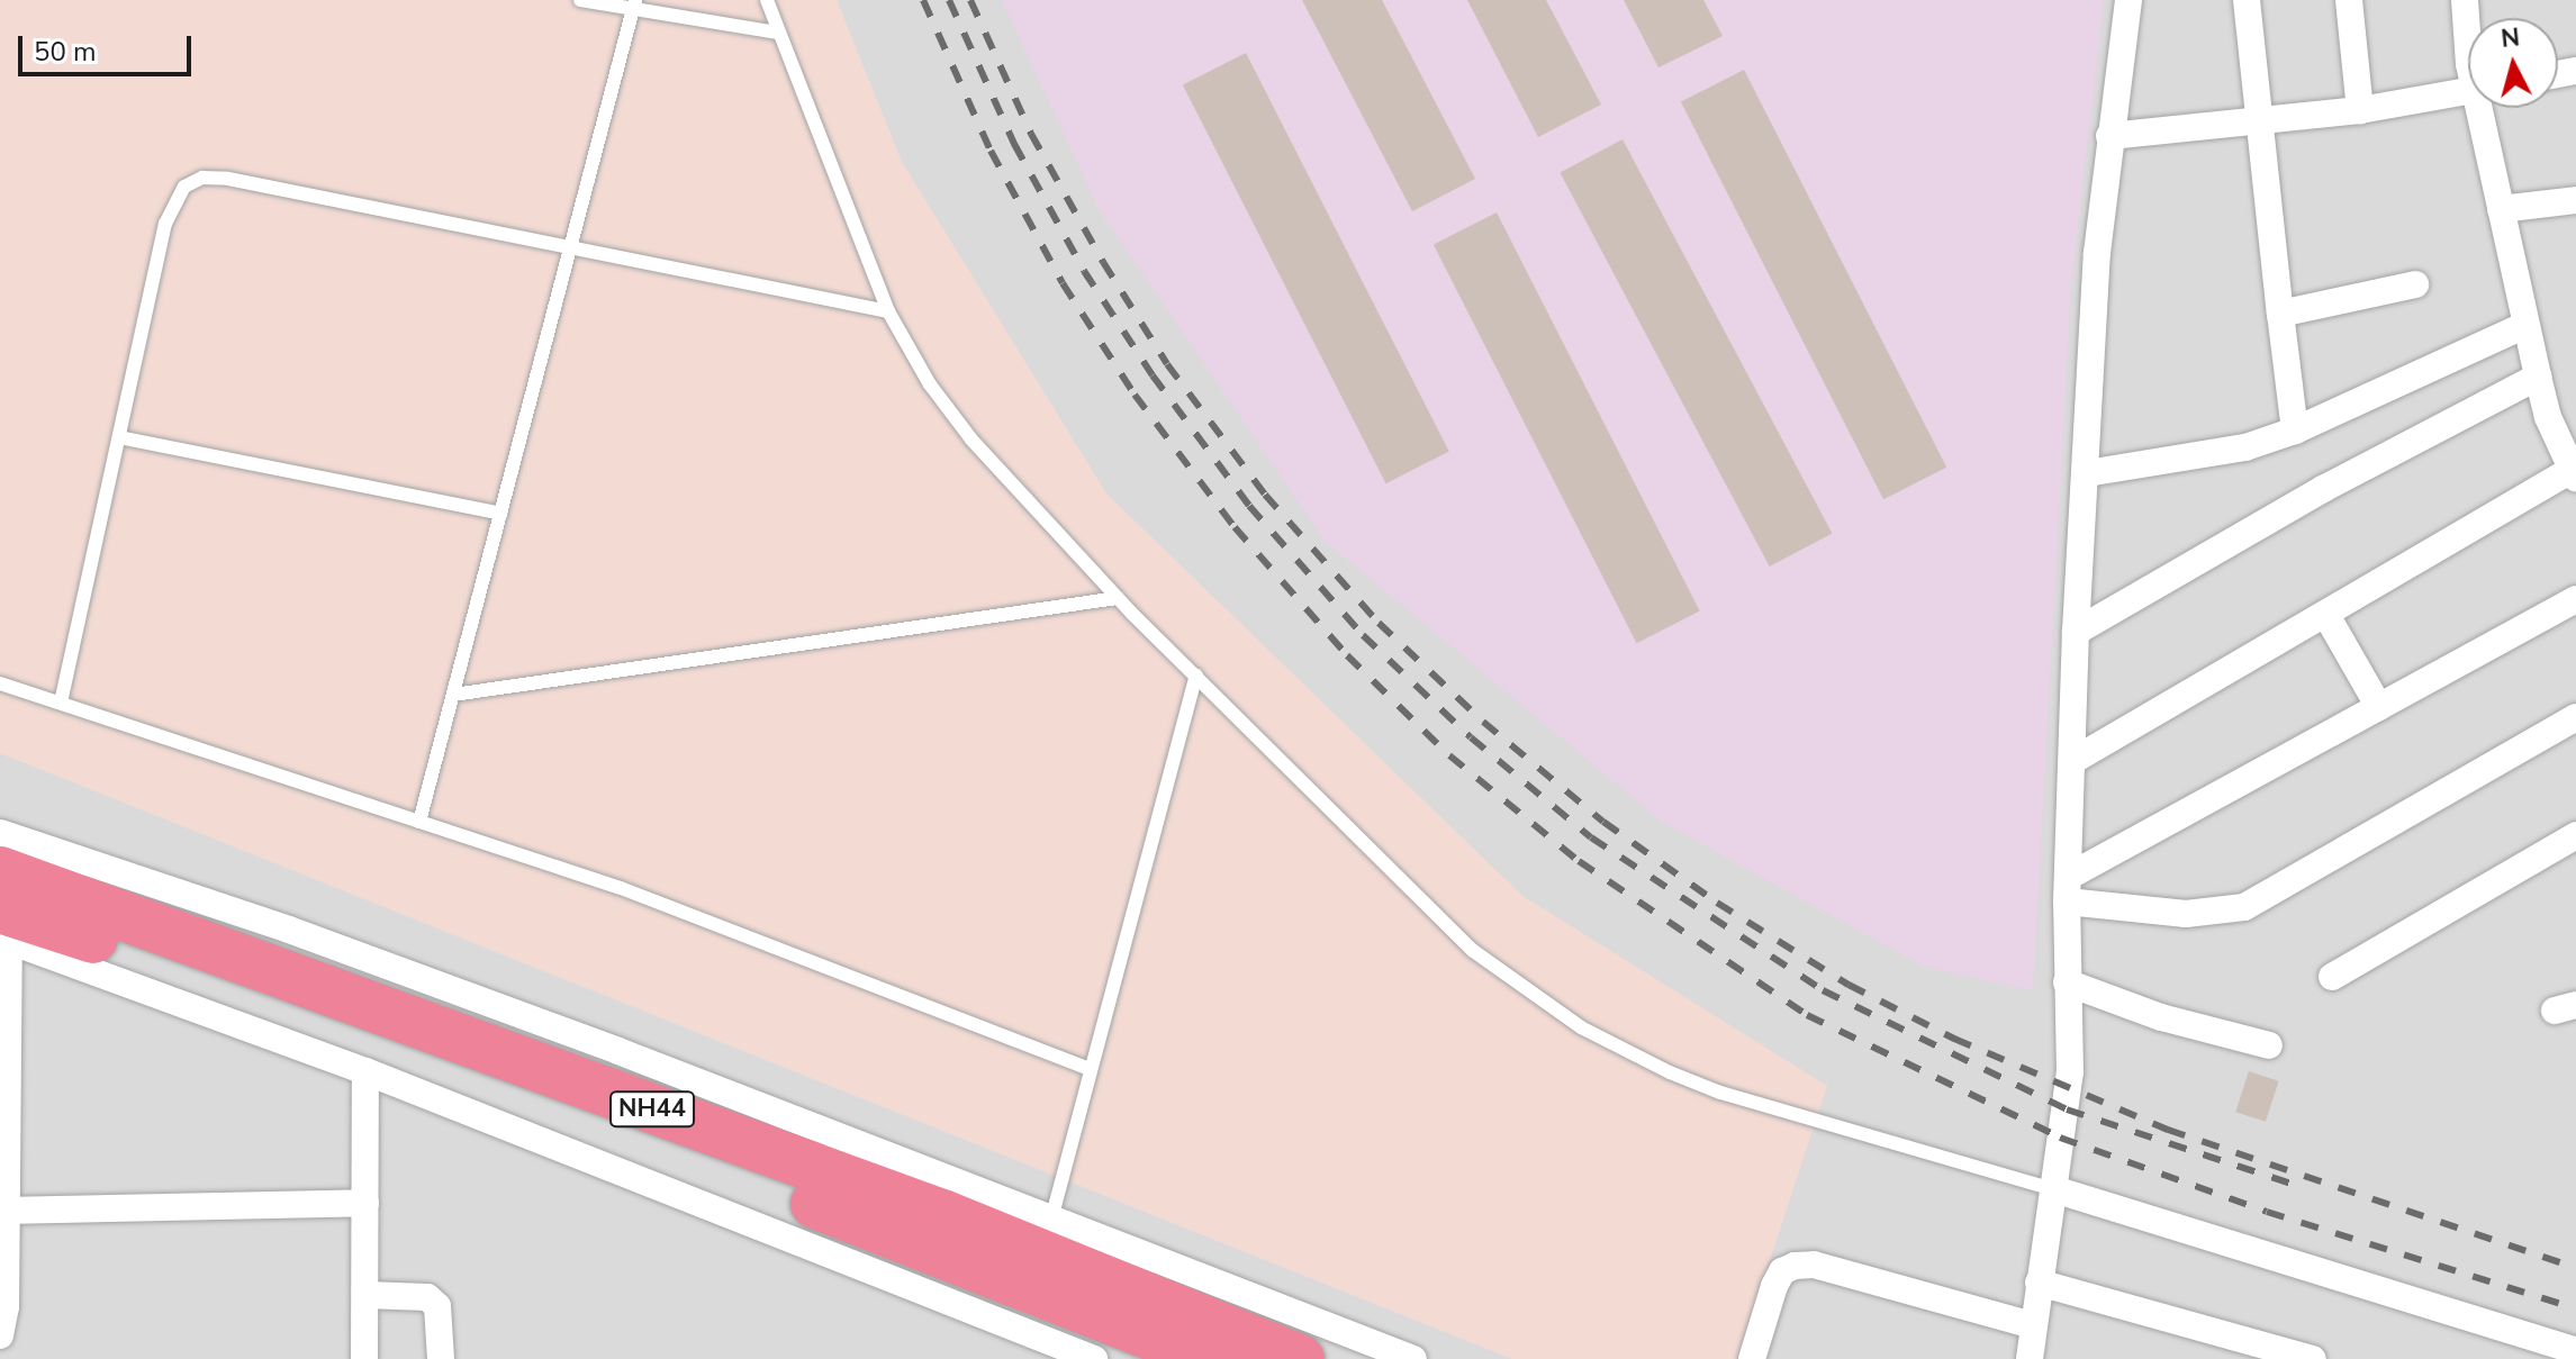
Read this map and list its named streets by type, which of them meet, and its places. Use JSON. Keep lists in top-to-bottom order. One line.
{"streets":{"highway":["NH44"]},"scale_bar":"50 m","north":"top"}
